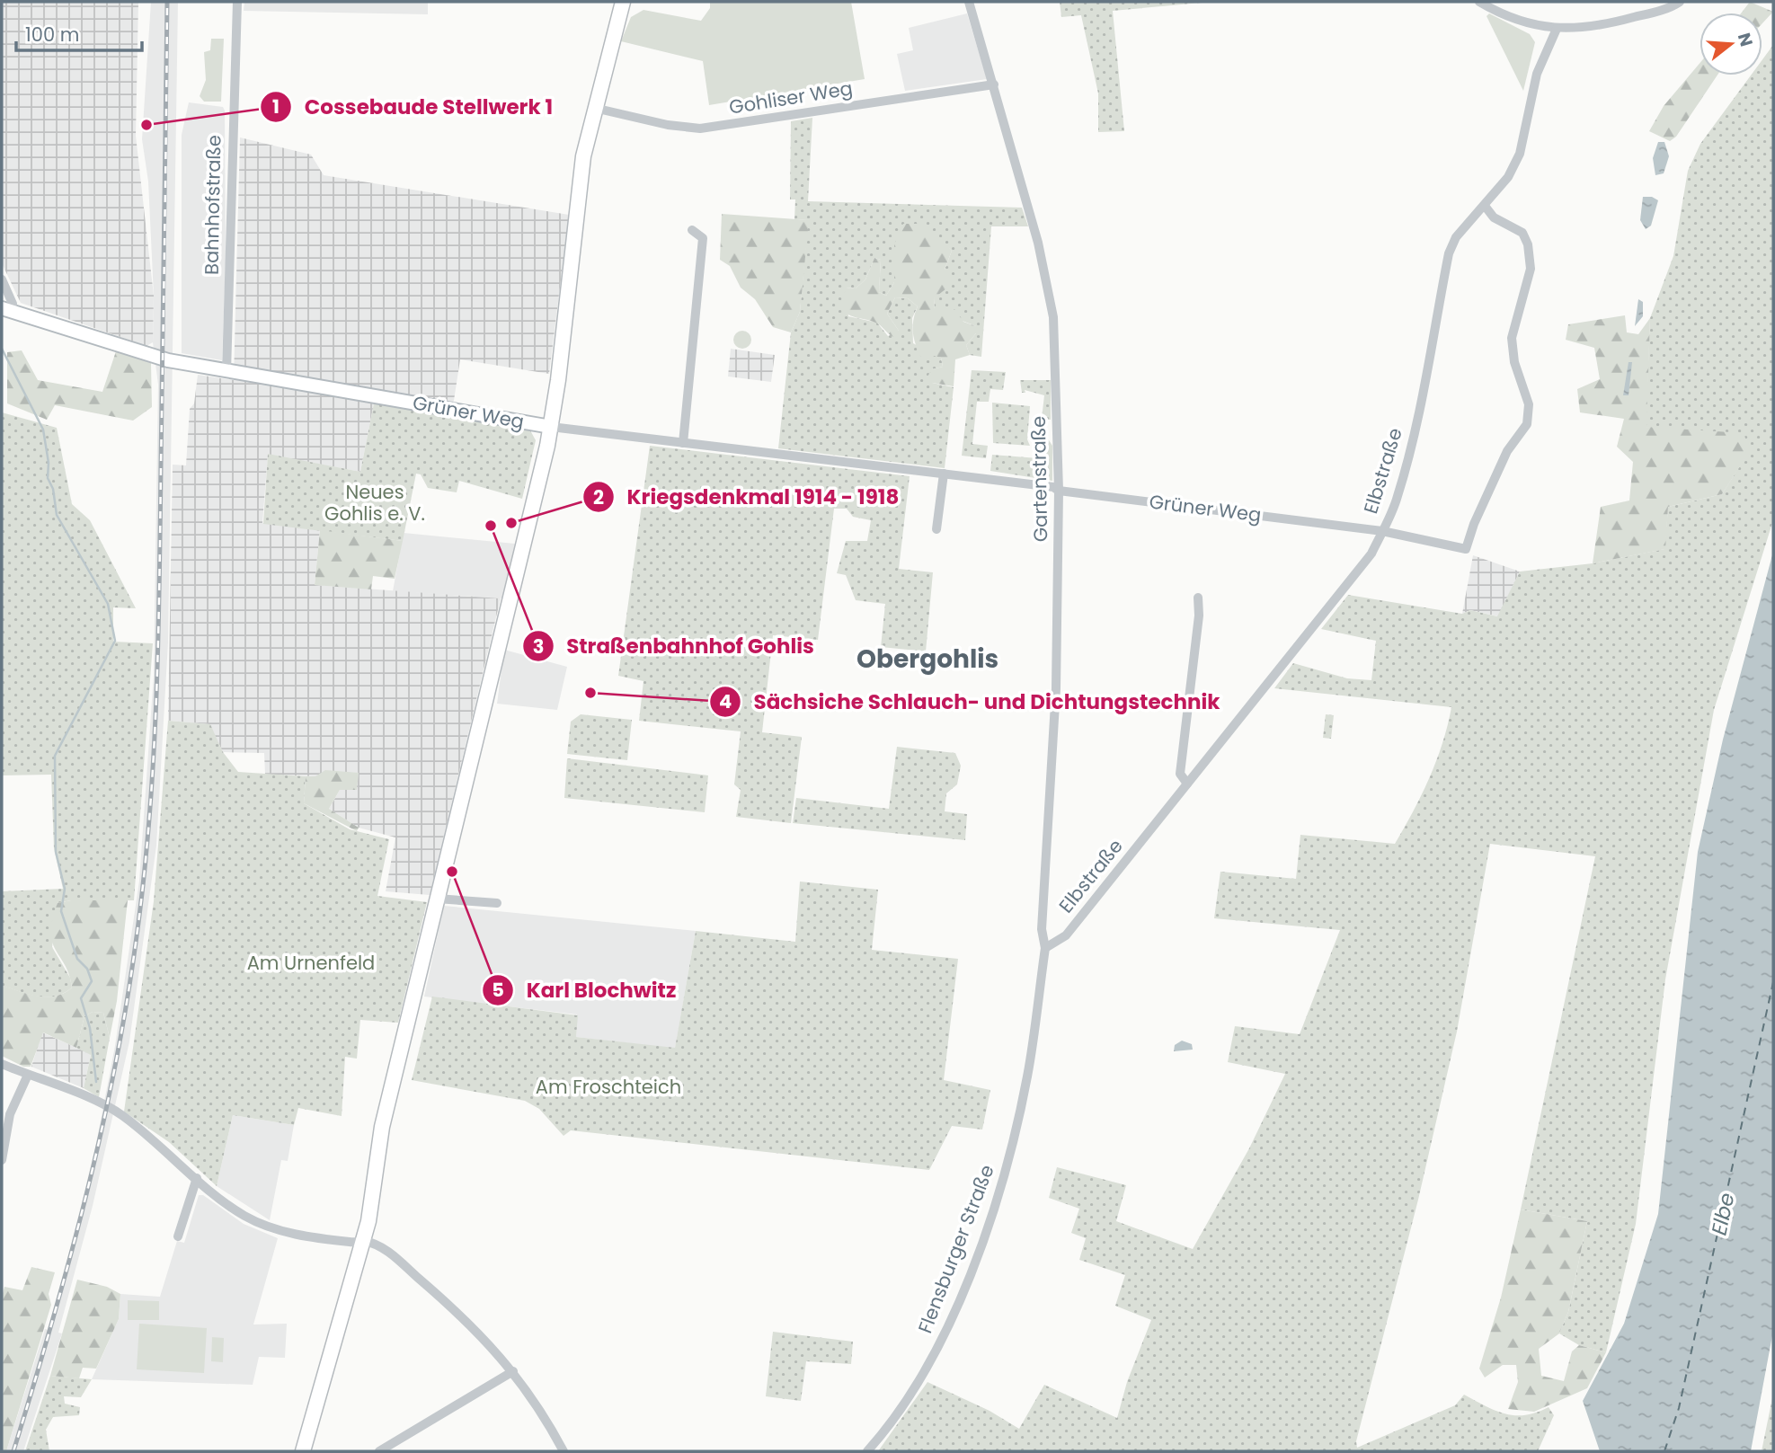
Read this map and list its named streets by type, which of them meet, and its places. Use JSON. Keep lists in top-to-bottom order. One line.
{"streets":{"street":["Gohliser Weg","Bahnhofstraße","Grüner Weg","Elbstraße","Gartenstraße","Flensburger Straße"]},"crossings":[["Gohliser Weg","Gartenstraße"],["Bahnhofstraße","Grüner Weg"],["Grüner Weg","Elbstraße"],["Grüner Weg","Gartenstraße"],["Elbstraße","Gartenstraße"],["Gartenstraße","Flensburger Straße"]],"districts":["Obergohlis"],"water":["Elbe"],"parks":["Neues Gohlis e. V.","Am Urnenfeld","Am Froschteich"],"places":["Cossebaude Stellwerk 1","Kriegsdenkmal 1914 - 1918","Straßenbahnhof Gohlis","Sächsiche Schlauch- und Dichtungstechnik","Karl Blochwitz"],"scale_bar":"100 m","north":"right"}
